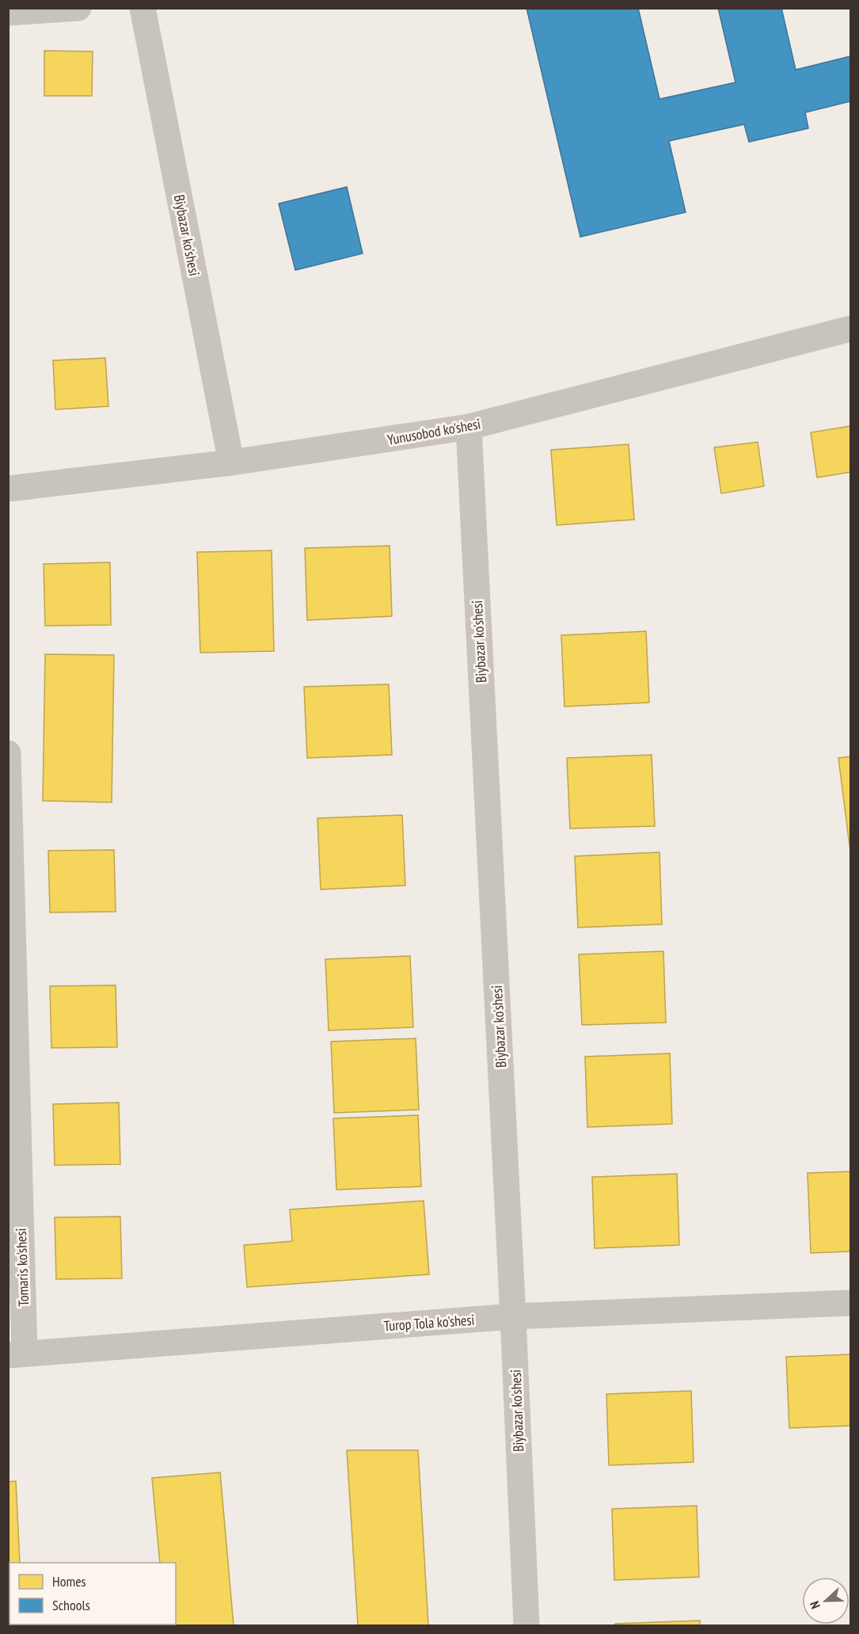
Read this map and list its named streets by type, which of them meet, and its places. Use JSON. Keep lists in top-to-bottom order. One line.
{"streets":{"street":["Biybazar ko'shesi","Yunusobod ko'shesi","Tomaris ko'shesi","Turop Tola ko'shesi"]},"crossings":[["Biybazar ko'shesi","Yunusobod ko'shesi"],["Biybazar ko'shesi","Turop Tola ko'shesi"],["Tomaris ko'shesi","Turop Tola ko'shesi"]],"legend":["Homes","Schools"],"north":"left"}
